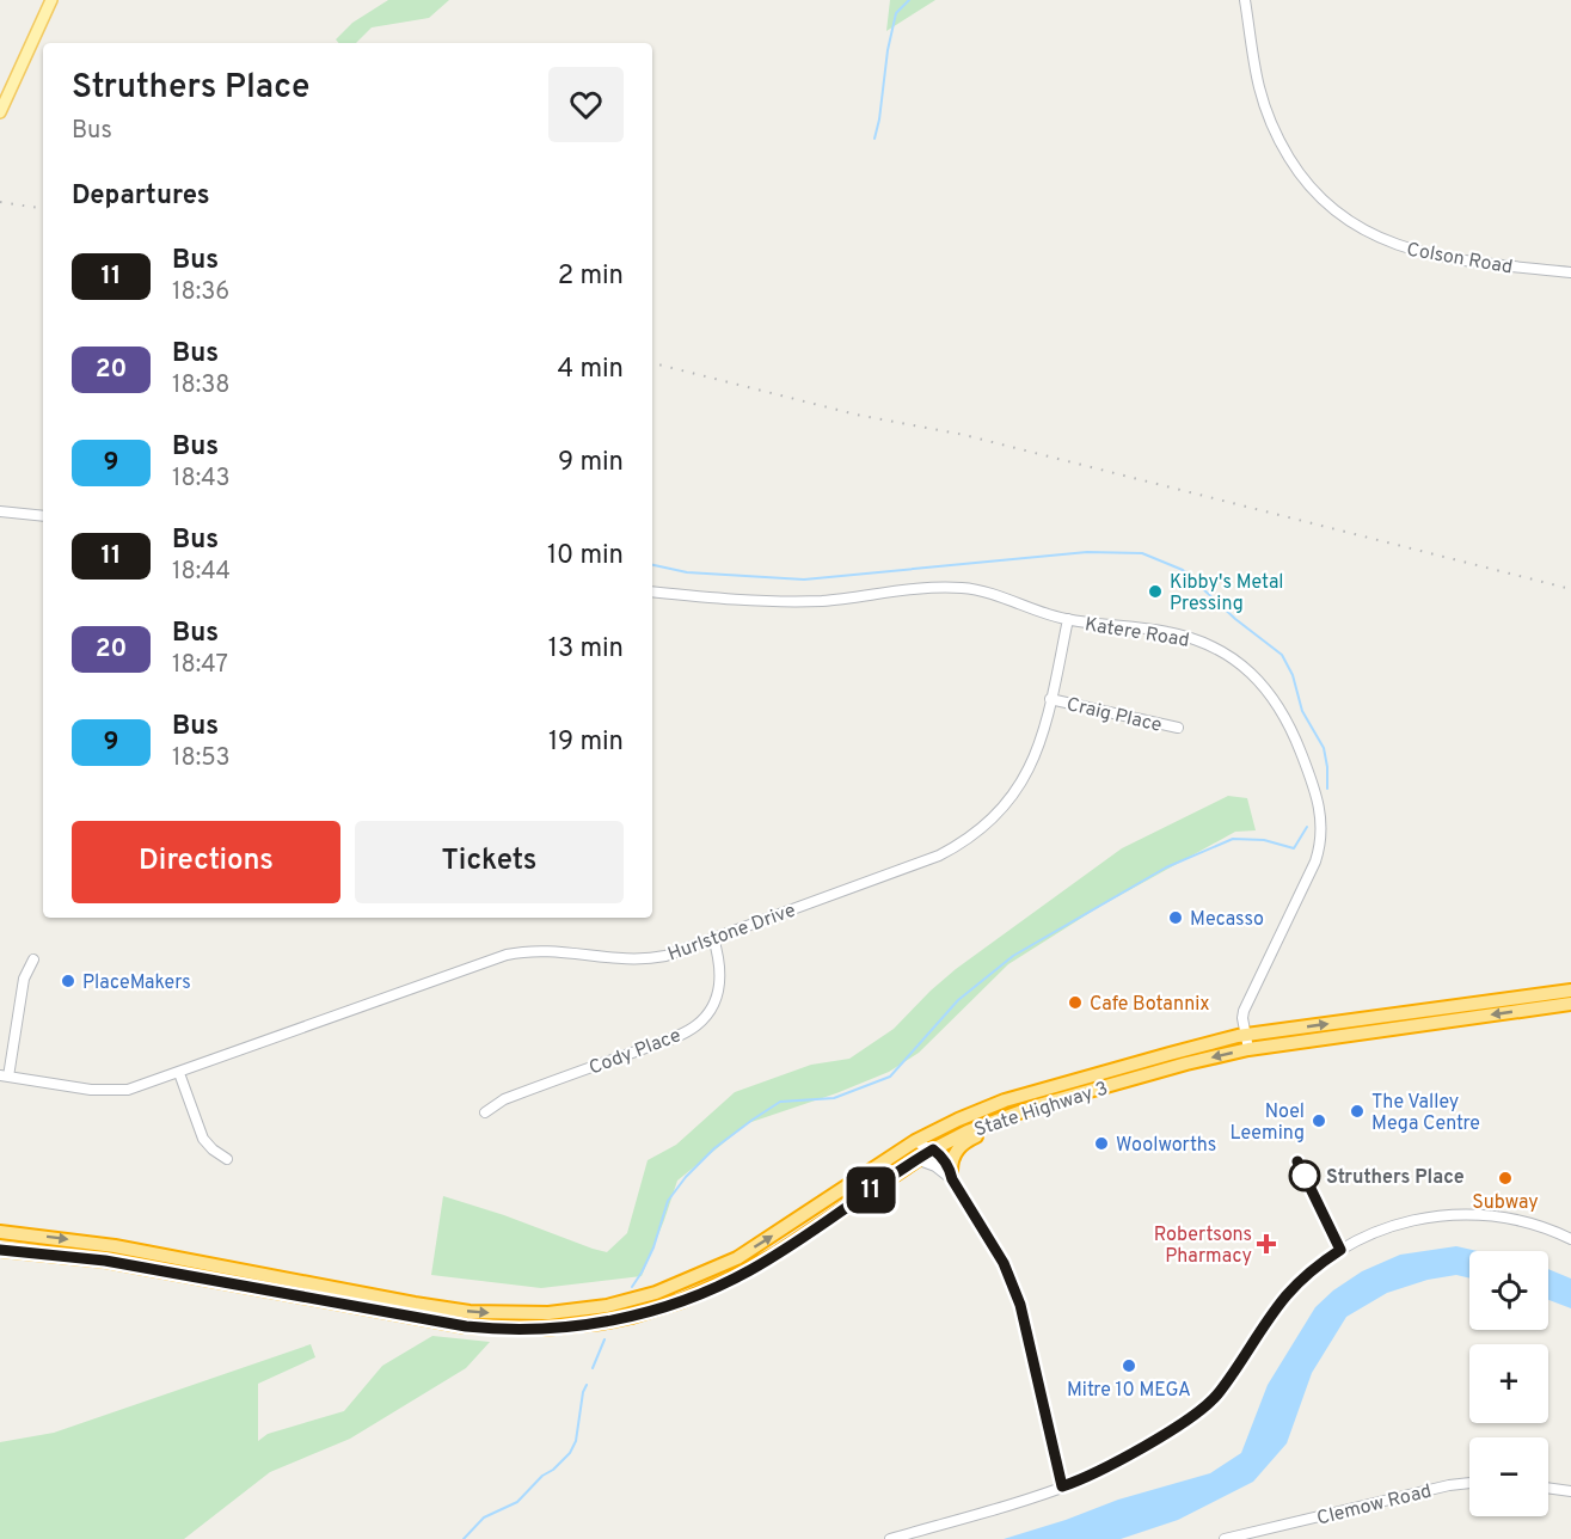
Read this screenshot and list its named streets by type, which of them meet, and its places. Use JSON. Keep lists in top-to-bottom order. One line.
{"streets":{"highway":["State Highway 3"],"street":["Colson Road","Katere Road","Craig Place","Hurlstone Drive","Cody Place","Clemow Road"]},"crossings":[["Katere Road","Hurlstone Drive"],["Katere Road","State Highway 3"],["Craig Place","Hurlstone Drive"],["Hurlstone Drive","Cody Place"]],"places":{"other":["Kibby's Metal Pressing","Mecasso","PlaceMakers","Cafe Botannix","The Valley Mega Centre","Noel Leeming","Woolworths","Struthers Place","Subway","Mitre 10 MEGA"],"health":["Robertsons Pharmacy"]},"lines":["bus line 11"],"page":{"on_map":"11","heading":[["Struthers Place","Bus"],"Departures"],"list":[{"mark":"11","name":"Bus","note":"18:36","value":"2 min"},{"mark":"20","name":"Bus","note":"18:38","value":"4 min"},{"mark":"9","name":"Bus","note":"18:43","value":"9 min"},{"mark":"11","name":"Bus","note":"18:44","value":"10 min"},{"mark":"20","name":"Bus","note":"18:47","value":"13 min"},{"mark":"9","name":"Bus","note":"18:53","value":"19 min"}],"buttons":["Directions","Tickets"],"map_buttons":["+","−"]}}
